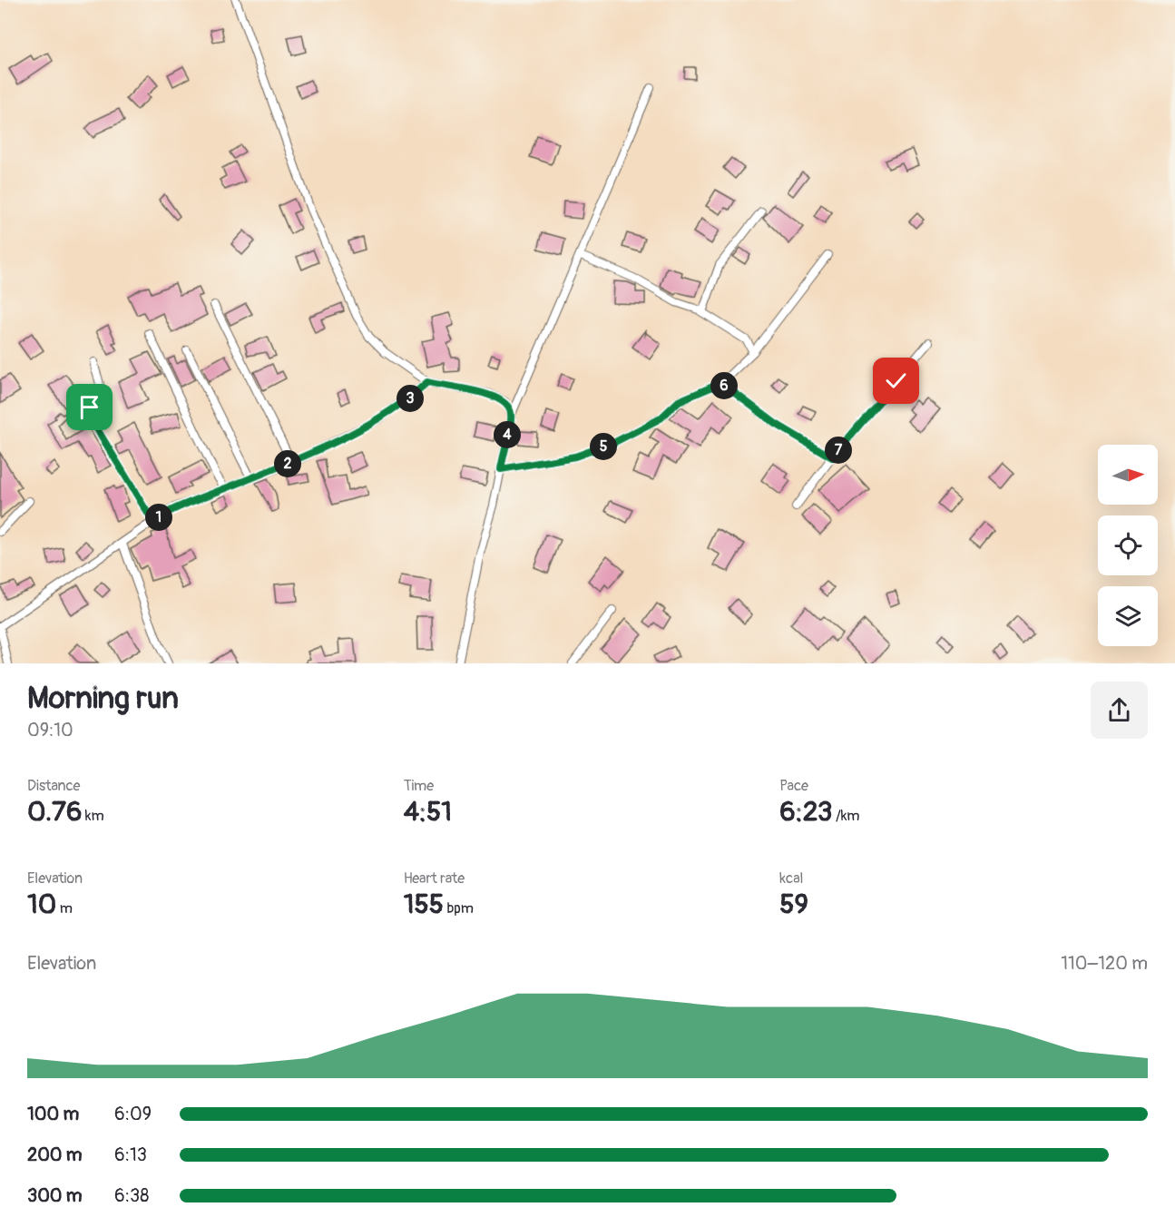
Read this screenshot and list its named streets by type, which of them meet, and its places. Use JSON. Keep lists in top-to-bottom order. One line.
{"north":"right","page":{"pins":["6","3","4","5","7","2","1"],"heading":["Morning run","09:10"],"stats":[["Distance","0.76 km"],["Time","4:51"],["Pace","6:23 /km"],["Elevation","10 m"],["Heart rate","155 bpm"],["kcal","59"]],"chart":["Elevation","110–120 m"],"list":[{"name":"100 m","note":"6:09"},{"name":"200 m","note":"6:13"},{"name":"300 m","note":"6:38"}]}}
